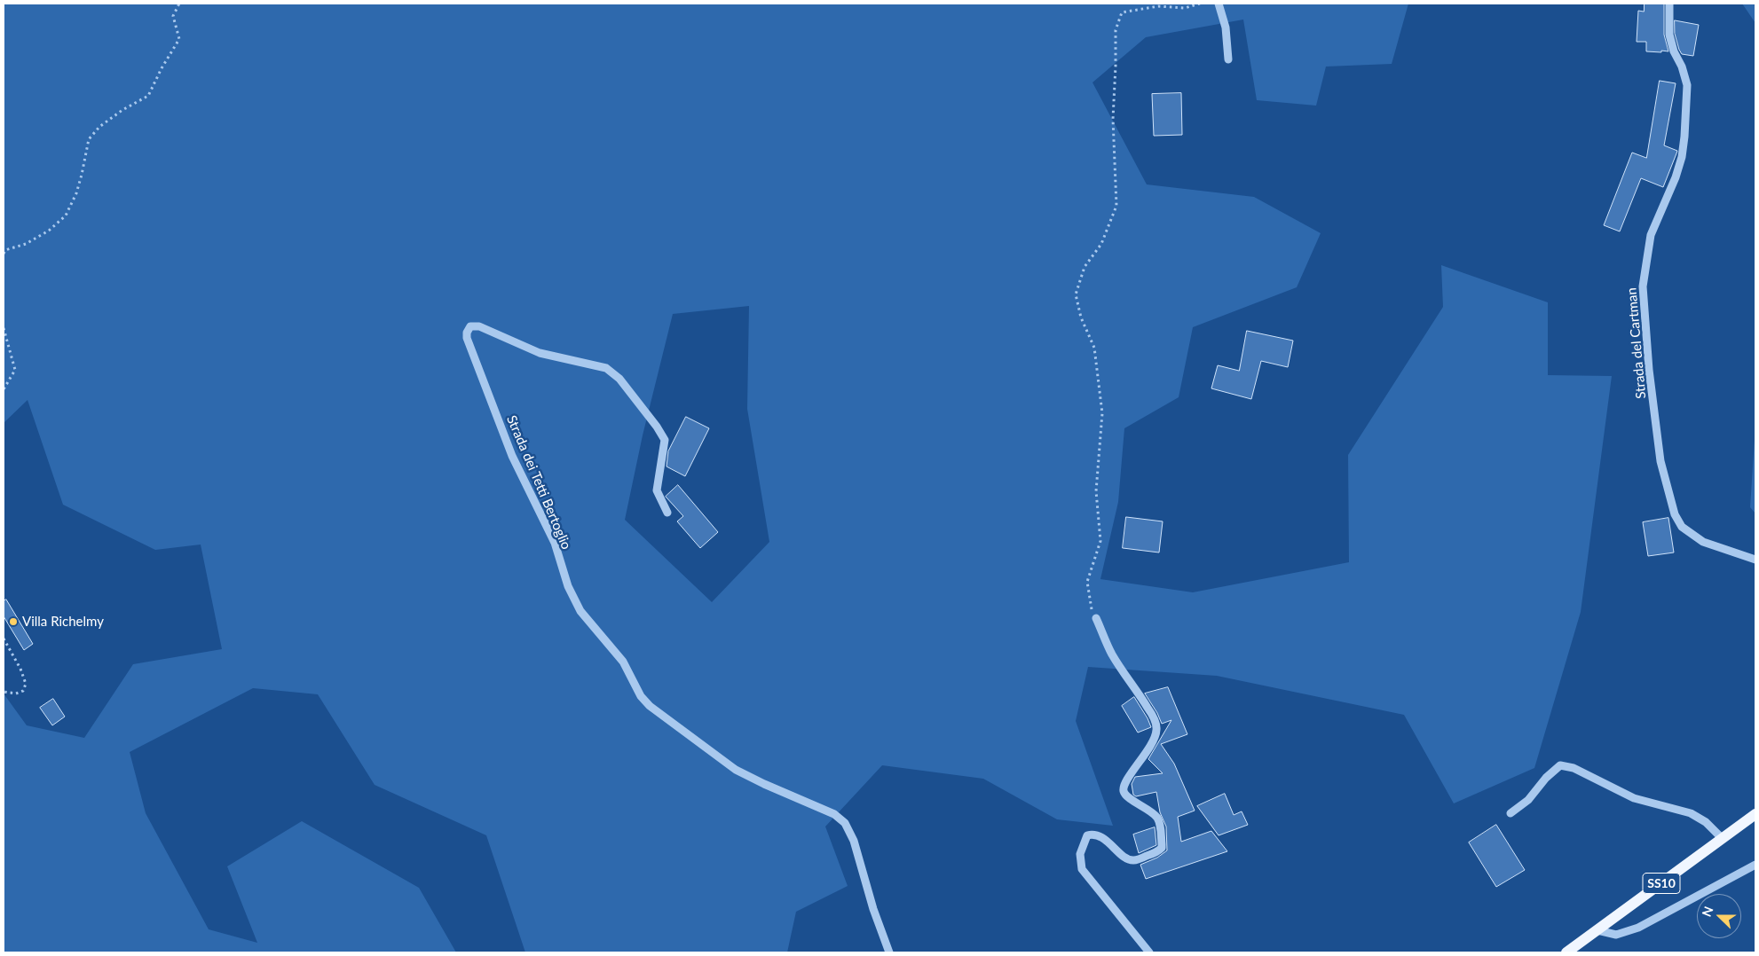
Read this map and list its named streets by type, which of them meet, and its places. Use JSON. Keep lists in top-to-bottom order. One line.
{"streets":{"main road":["SS10"],"street":["Strada del Cartman","Strada dei Tetti Bertoglio"]},"places":["Villa Richelmy"],"north":"left"}
